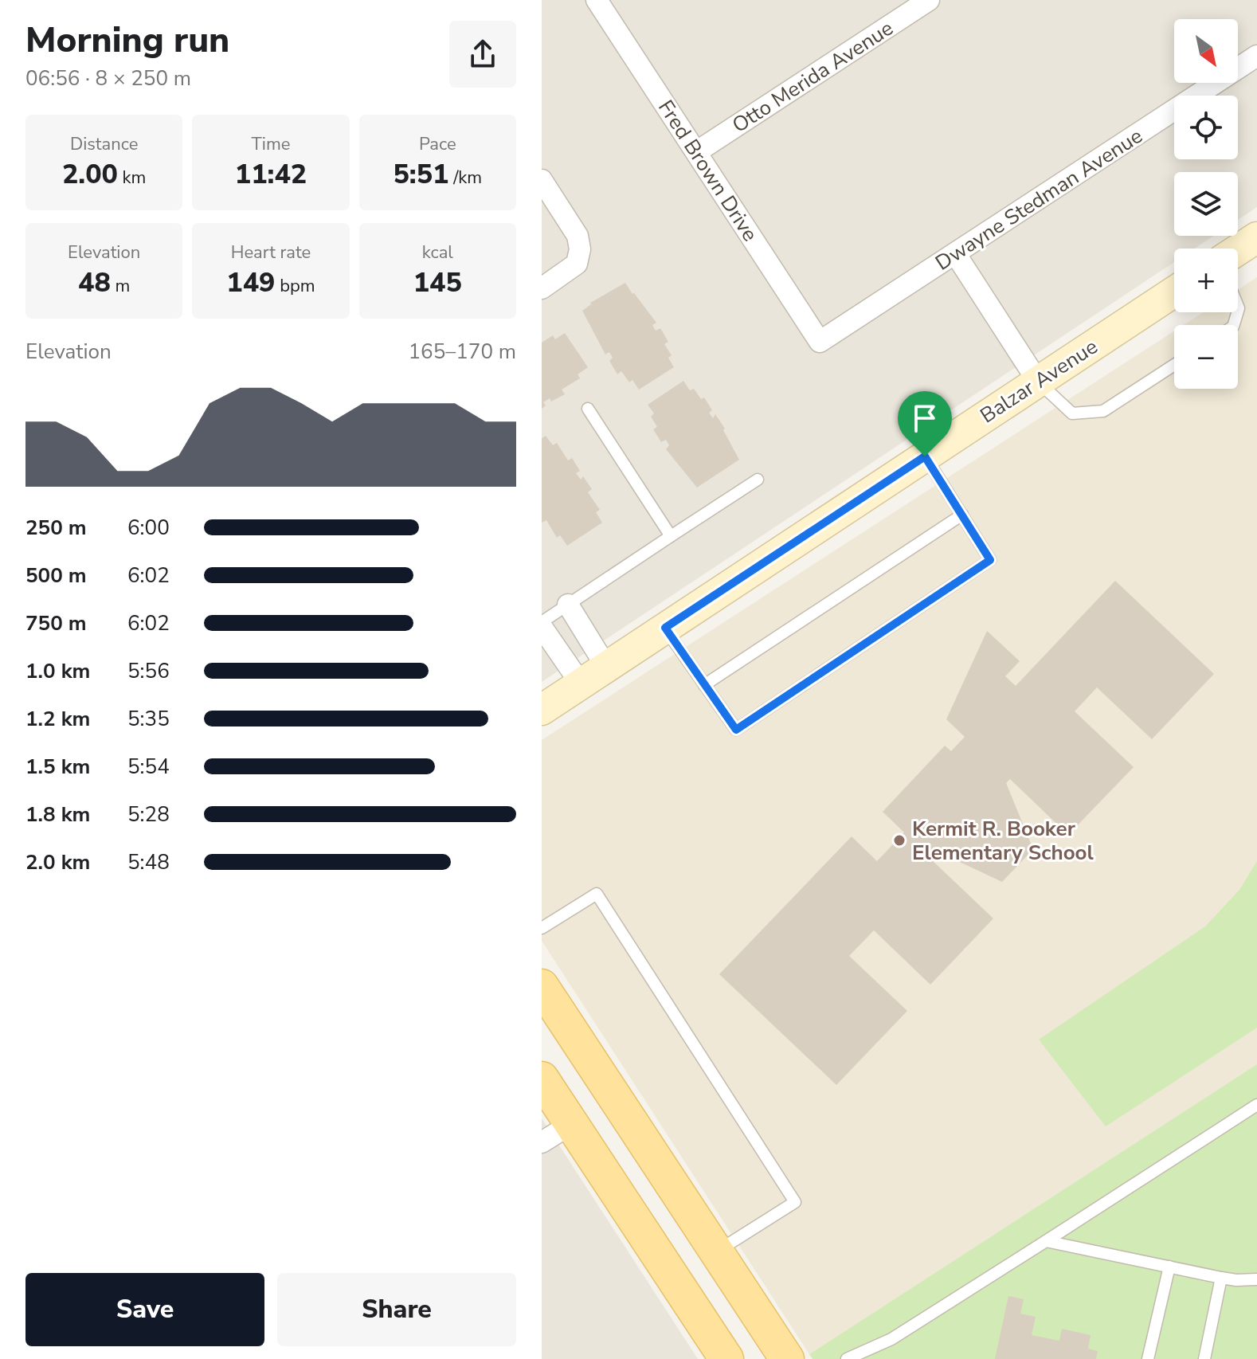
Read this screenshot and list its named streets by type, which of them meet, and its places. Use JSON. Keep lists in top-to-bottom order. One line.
{"streets":{"street":["Otto Merida Avenue","Fred Brown Drive","Dwayne Stedman Avenue","Balzar Avenue"]},"crossings":[["Otto Merida Avenue","Fred Brown Drive"],["Fred Brown Drive","Dwayne Stedman Avenue"]],"places":["Kermit R. Booker Elementary School"],"north":"bottom right","page":{"heading":["Morning run","06:56 · 8 × 250 m"],"map_buttons":["+","−"],"stats":[["Distance","2.00 km"],["Time","11:42"],["Pace","5:51 /km"],["Elevation","48 m"],["Heart rate","149 bpm"],["kcal","145"]],"chart":["Elevation","165–170 m"],"list":[{"name":"250 m","note":"6:00"},{"name":"500 m","note":"6:02"},{"name":"750 m","note":"6:02"},{"name":"1.0 km","note":"5:56"},{"name":"1.2 km","note":"5:35"},{"name":"1.5 km","note":"5:54"},{"name":"1.8 km","note":"5:28"},{"name":"2.0 km","note":"5:48"}],"buttons":["Save","Share"]}}
